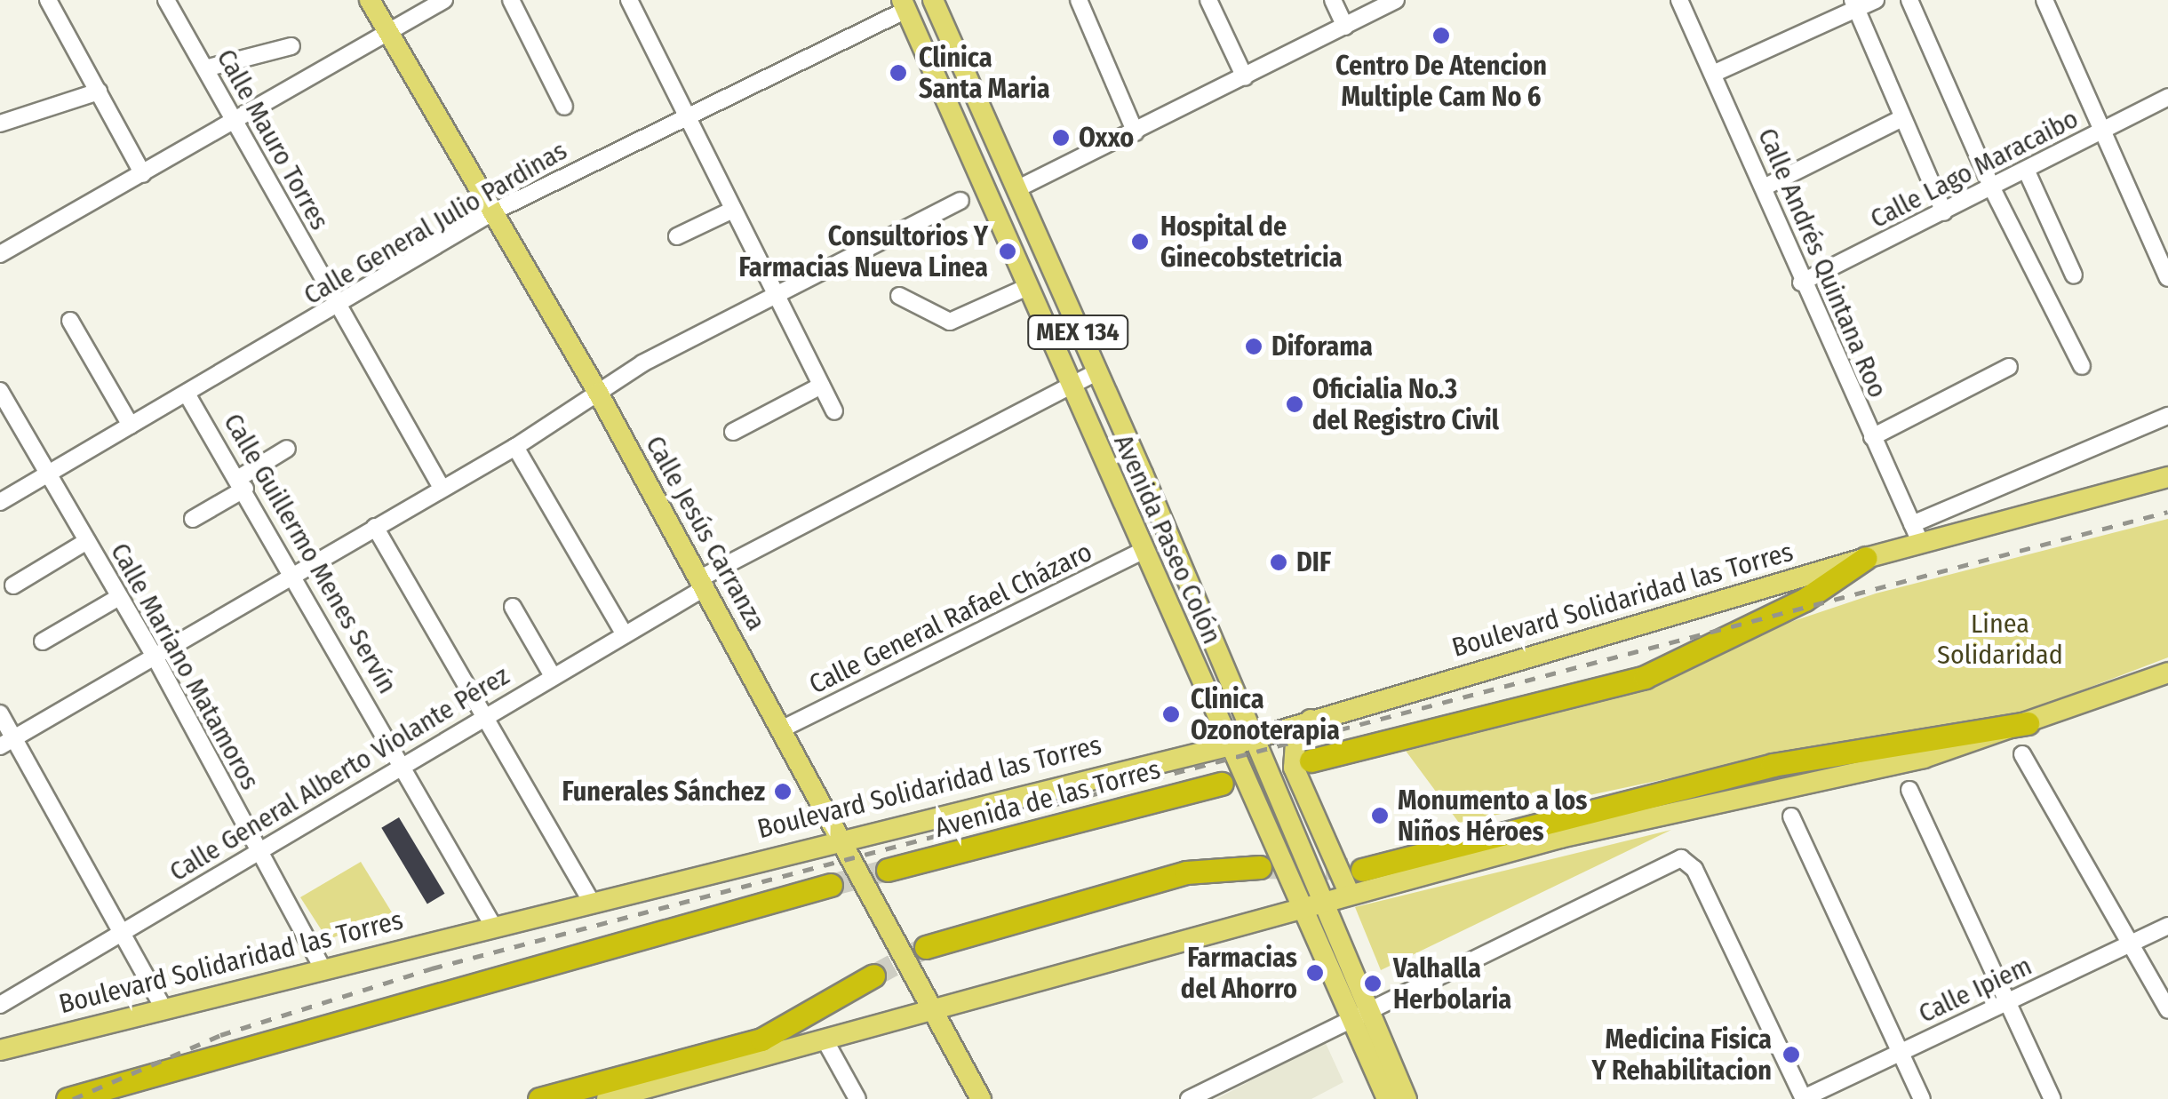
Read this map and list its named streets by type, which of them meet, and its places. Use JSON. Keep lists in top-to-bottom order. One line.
{"streets":{"highway":["Boulevard Solidaridad las Torres","Avenida de las Torres"],"main road":["MEX 134","Calle Jesús Carranza","Avenida Paseo Colón"],"street":["Calle Mauro Torres","Calle Lago Maracaibo","Calle General Julio Pardinas","Calle Andrés Quintana Roo","Calle Guillermo Menes Servín","Calle General Rafael Cházaro","Calle Mariano Matamoros","Calle General Alberto Violante Pérez","Calle Ipiem"]},"crossings":[["Calle Mauro Torres","Calle General Julio Pardinas"],["Calle Lago Maracaibo","Calle Andrés Quintana Roo"],["Calle General Julio Pardinas","Calle Jesús Carranza"],["Calle General Julio Pardinas","Avenida Paseo Colón"],["Calle General Julio Pardinas","Calle Guillermo Menes Servín"],["Calle General Julio Pardinas","Calle Mariano Matamoros"],["Calle Andrés Quintana Roo","Boulevard Solidaridad las Torres"],["Calle Jesús Carranza","Boulevard Solidaridad las Torres"],["Calle Jesús Carranza","Calle General Rafael Cházaro"],["Calle Jesús Carranza","Calle General Alberto Violante Pérez"],["Avenida Paseo Colón","Boulevard Solidaridad las Torres"],["Avenida Paseo Colón","Calle General Rafael Cházaro"],["Avenida Paseo Colón","Calle General Alberto Violante Pérez"],["Calle Guillermo Menes Servín","Boulevard Solidaridad las Torres"],["Calle Guillermo Menes Servín","Calle General Alberto Violante Pérez"],["Boulevard Solidaridad las Torres","Calle Mariano Matamoros"],["Calle Mariano Matamoros","Calle General Alberto Violante Pérez"]],"parks":["Linea Solidaridad"],"places":["Centro De Atencion Multiple Cam No 6","Clinica Santa Maria","Oxxo","Hospital de Ginecobstetricia","Consultorios Y Farmacias Nueva Linea","Diforama","Oficialia No.3 del Registro Civil","DIF","Clinica Ozonoterapia","Funerales Sánchez","Monumento a los Niños Héroes","Farmacias del Ahorro","Valhalla Herbolaria","Medicina Fisica Y Rehabilitacion"]}
